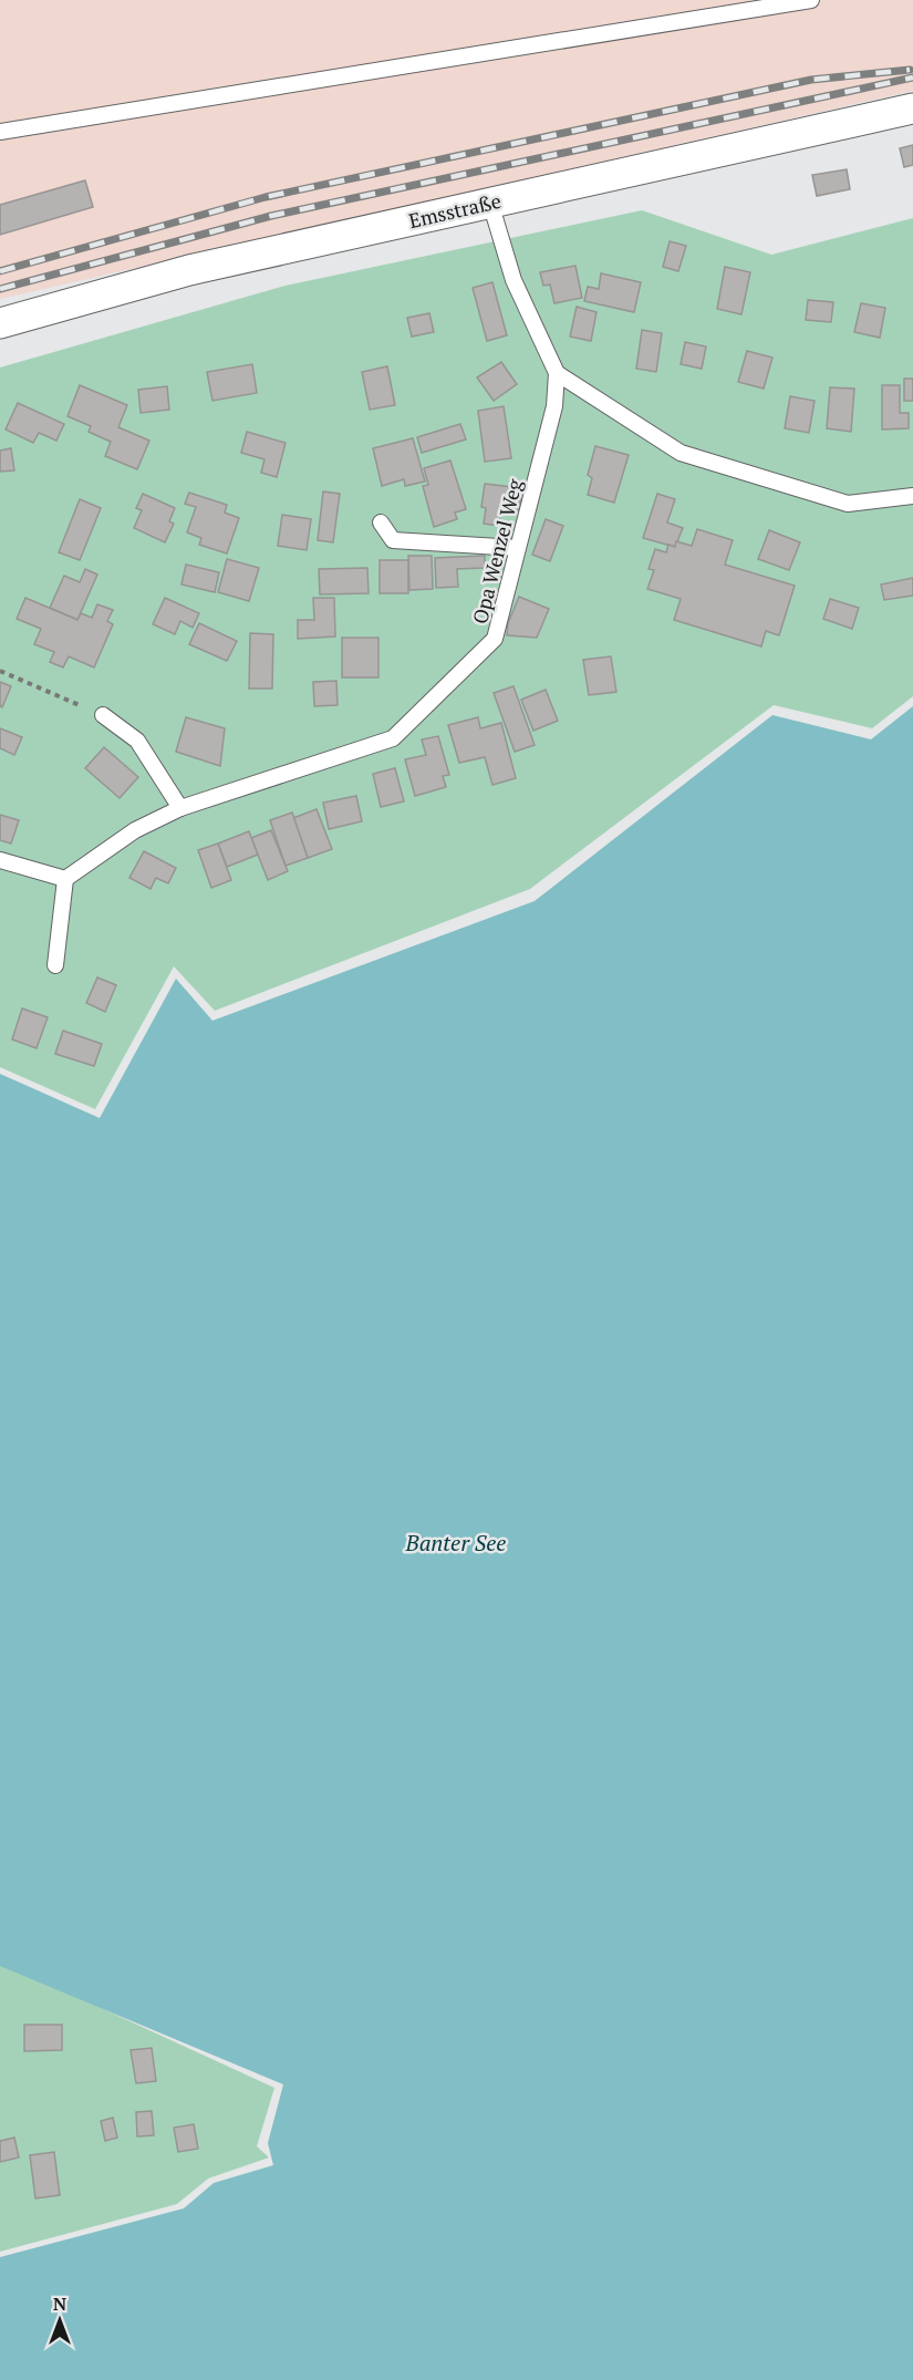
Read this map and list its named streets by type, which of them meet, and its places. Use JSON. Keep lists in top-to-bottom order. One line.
{"streets":{"street":["Emsstraße"],"lane":["Opa Wenzel Weg"]},"water":["Banter See"],"north":"top"}
